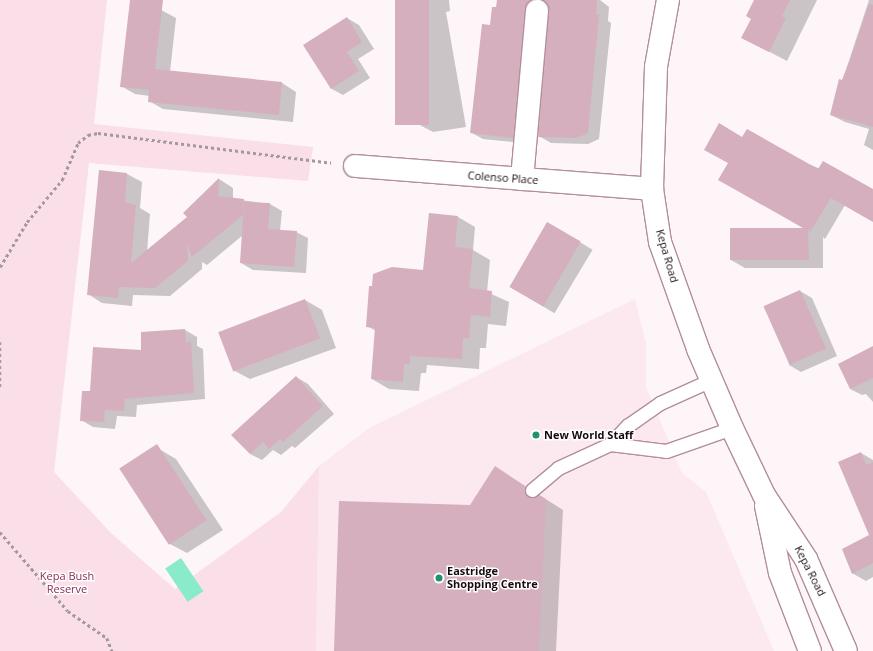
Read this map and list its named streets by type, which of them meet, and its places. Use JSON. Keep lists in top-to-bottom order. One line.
{"streets":{"main road":["Colenso Place","Kepa Road"]},"crossings":[["Colenso Place","Kepa Road"]],"parks":["Kepa Bush Reserve"],"places":["New World Staff","Eastridge Shopping Centre"]}
